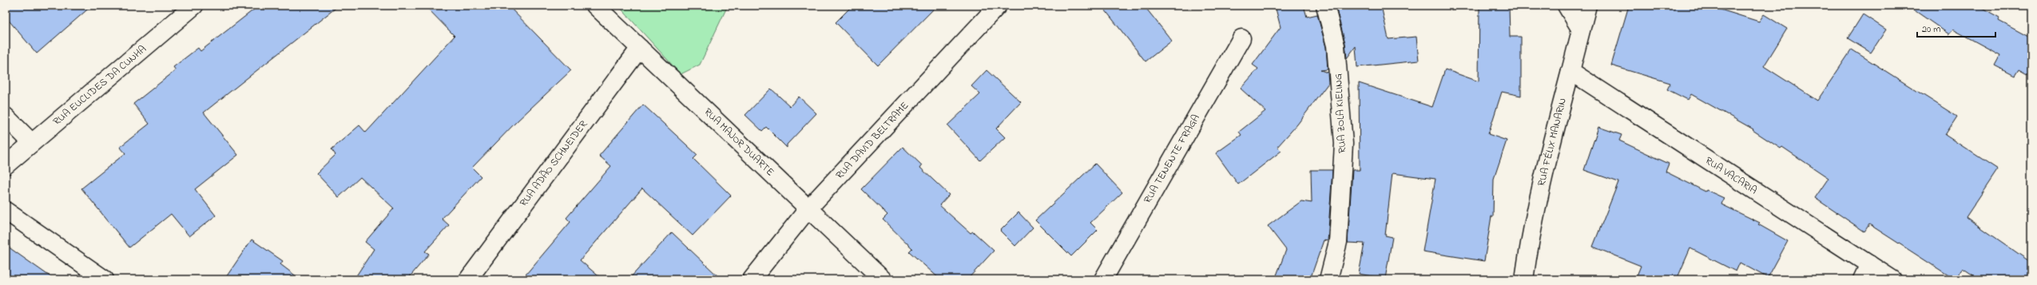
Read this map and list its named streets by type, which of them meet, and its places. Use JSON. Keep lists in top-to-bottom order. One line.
{"streets":{"street":["RUA EUCLIDES DA CUNHA","RUA ZOLA KIELING","RUA DAVID BELTRAME","RUA MAJOR DUARTE","RUA FÉLIX MANARIN","RUA TENENTE FRAGA","RUA ADÃO SCHNEIDER","RUA VACARIA"]},"crossings":[["RUA DAVID BELTRAME","RUA MAJOR DUARTE"],["RUA MAJOR DUARTE","RUA ADÃO SCHNEIDER"],["RUA FÉLIX MANARIN","RUA VACARIA"]],"scale_bar":"20 m"}
